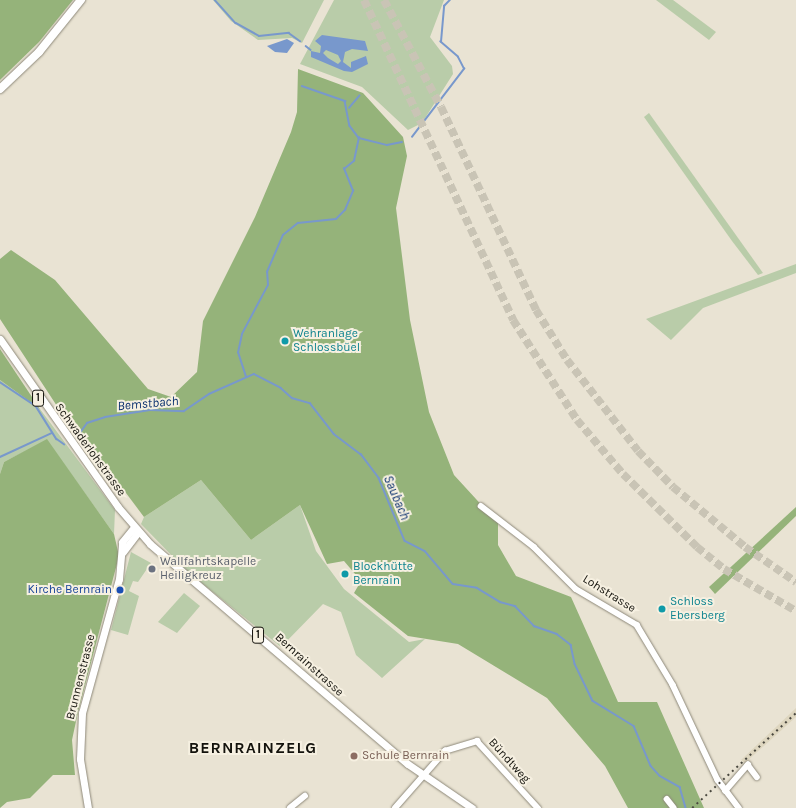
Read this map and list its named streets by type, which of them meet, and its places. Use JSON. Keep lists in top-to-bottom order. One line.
{"streets":{"main road":["1","Schwaderlohstrasse","Bernrainstrasse","Brunnenstrasse"],"street":["Lohstrasse","Bündtweg"]},"crossings":[["Schwaderlohstrasse","Bernrainstrasse"],["Bernrainstrasse","Brunnenstrasse"],["Bernrainstrasse","Bündtweg"]],"districts":["BERNRAINZELG"],"water":["Bemstbach","Saubach"],"places":["Wehranlage Schlossbüel","Wallfahrtskapelle Heiligkreuz","Blockhütte Bernrain","Kirche Bernrain","Schloss Ebersberg","Schule Bernrain"]}
